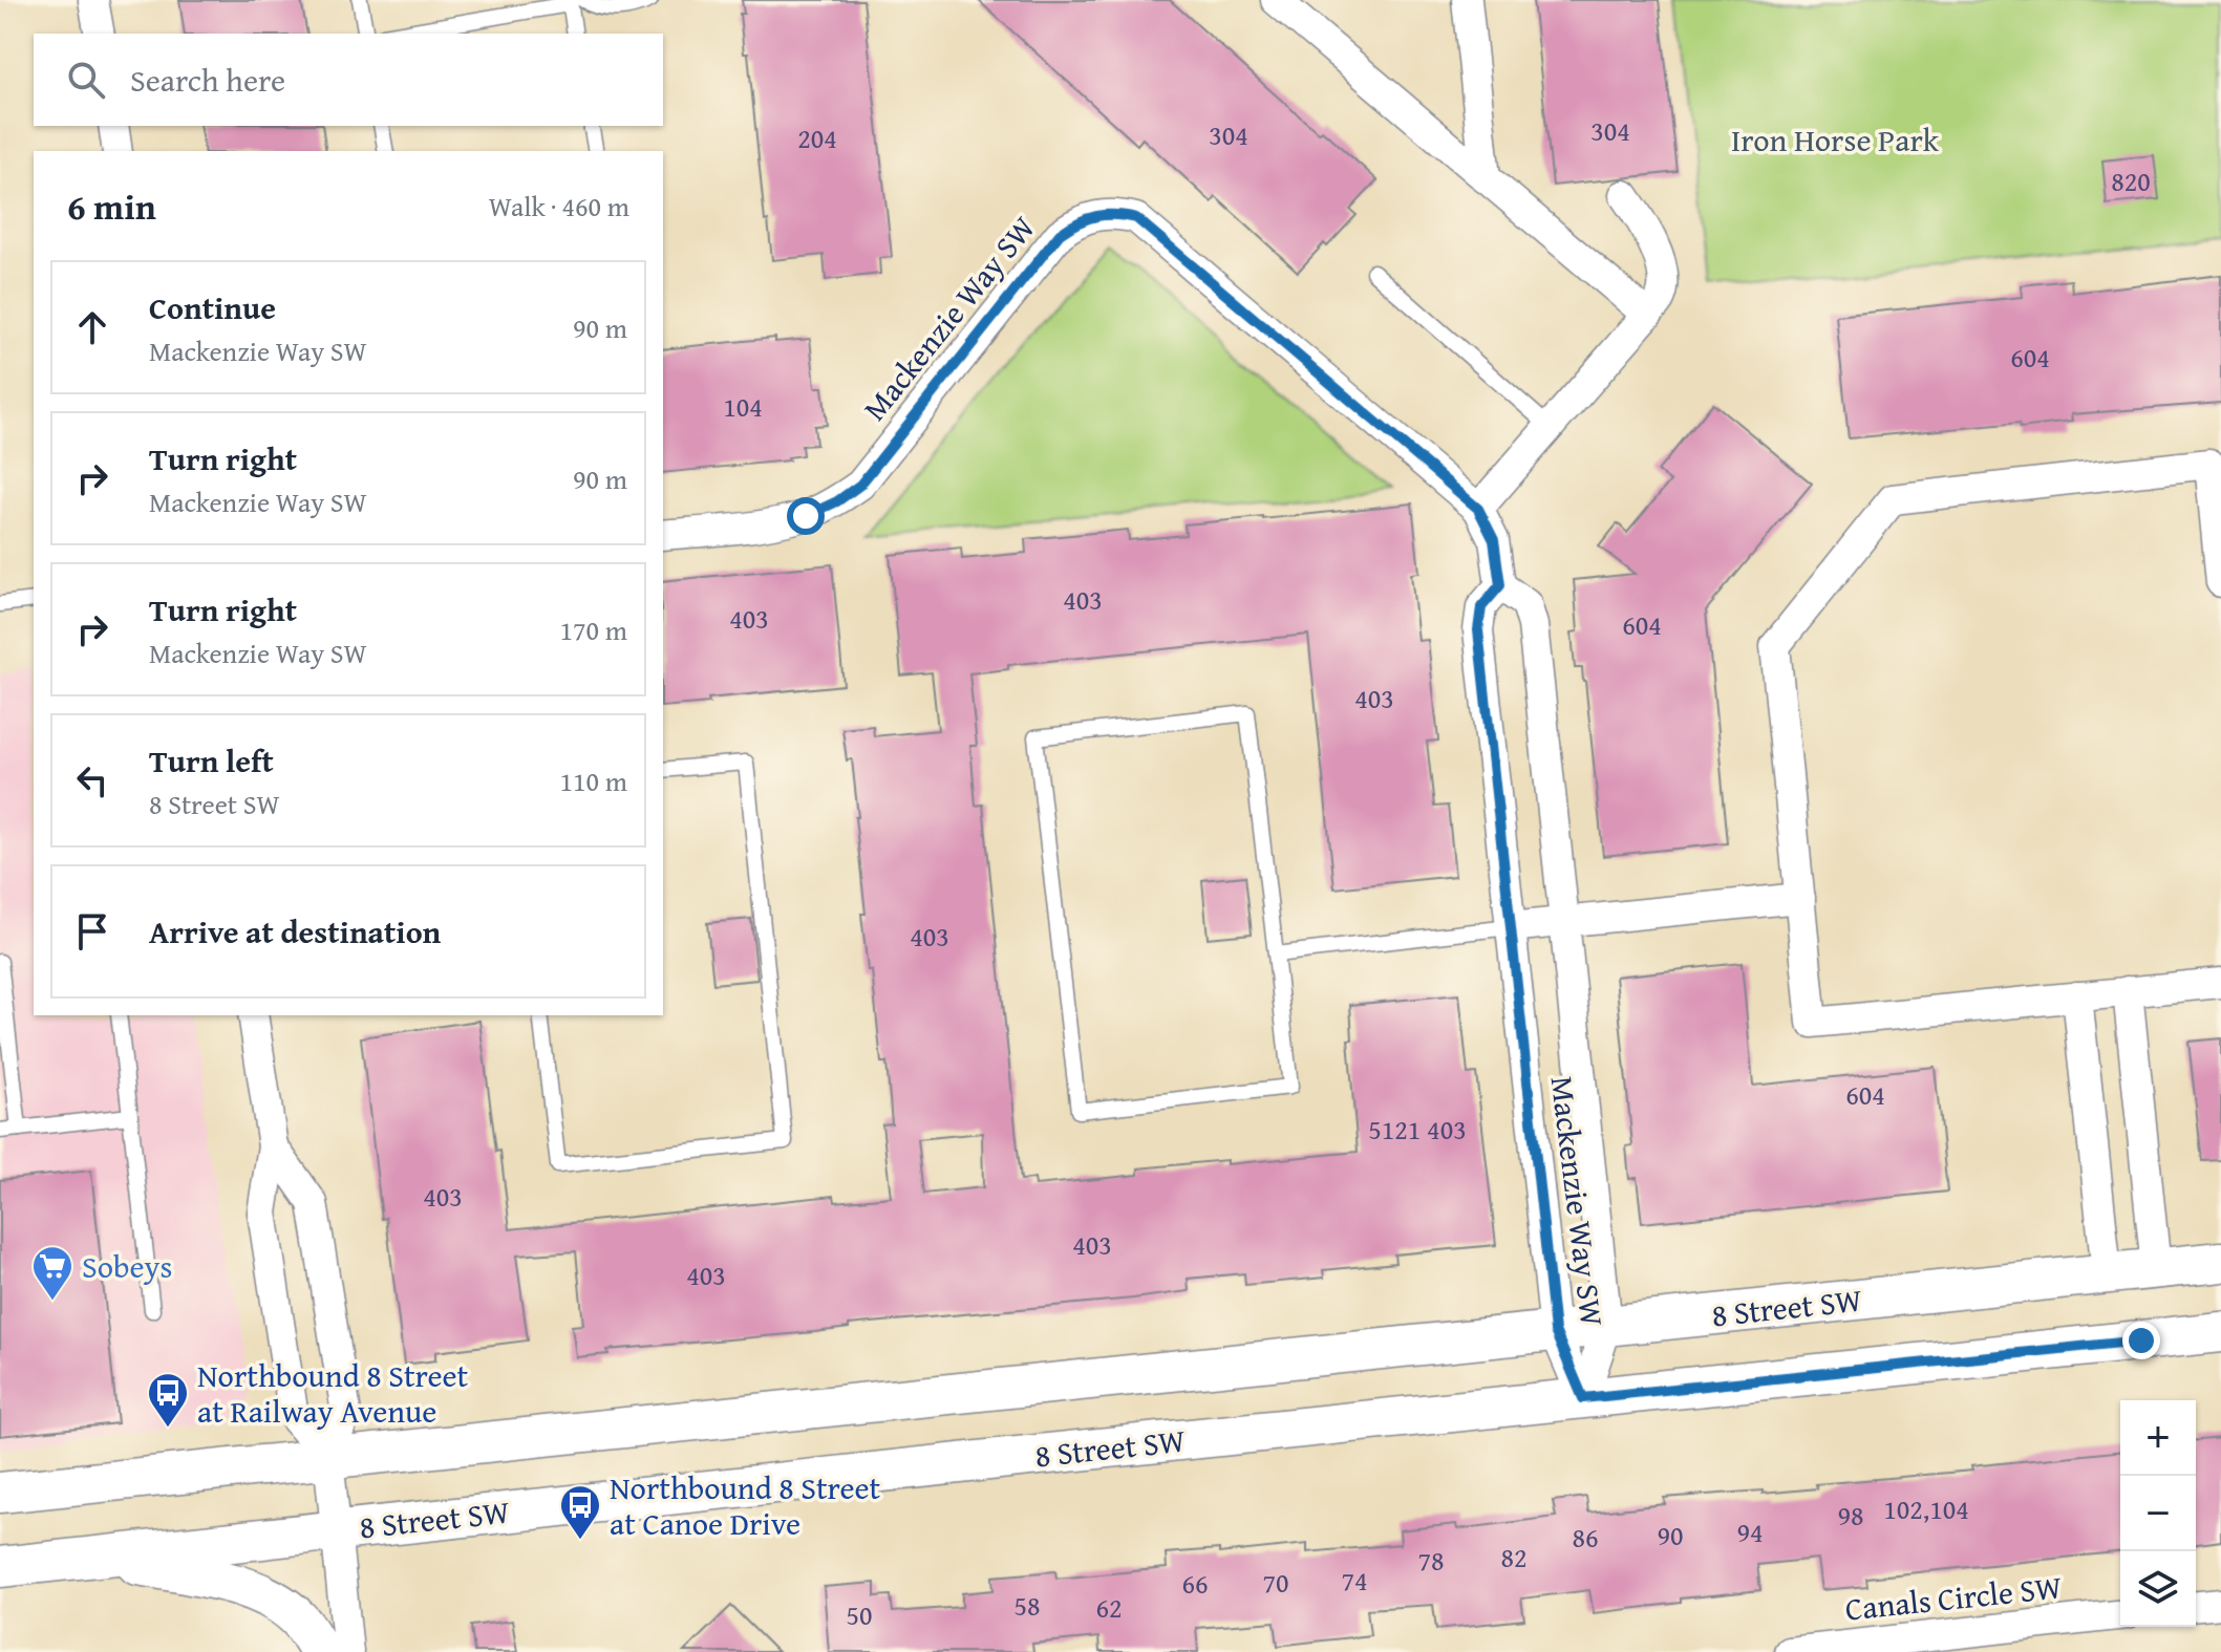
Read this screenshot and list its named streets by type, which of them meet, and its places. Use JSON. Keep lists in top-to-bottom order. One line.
{"streets":{"main road":["8 Street SW"],"street":["Mackenzie Way SW","Canals Circle SW"]},"crossings":[["Mackenzie Way SW","8 Street SW"]],"parks":["Iron Horse Park"],"places":{"supermarket":["Sobeys"],"bus stop":["Northbound 8 Street at Railway Avenue","Northbound 8 Street at Canoe Drive"]},"house_numbers":["304","304","204","820","604","104","403","403","604","403","403","604","5121 403","403","403","403","102,104","98","94","90","86","82","78","74","70","66","58","62","50"],"page":{"search":"Search here","heading":["6 min","Walk · 460 m"],"list":[["Continue","Mackenzie Way SW","90 m"],["Turn right","Mackenzie Way SW","90 m"],["Turn right","Mackenzie Way SW","170 m"],["Turn left","8 Street SW","110 m"],"Arrive at destination"],"map_buttons":["+","−"]}}
